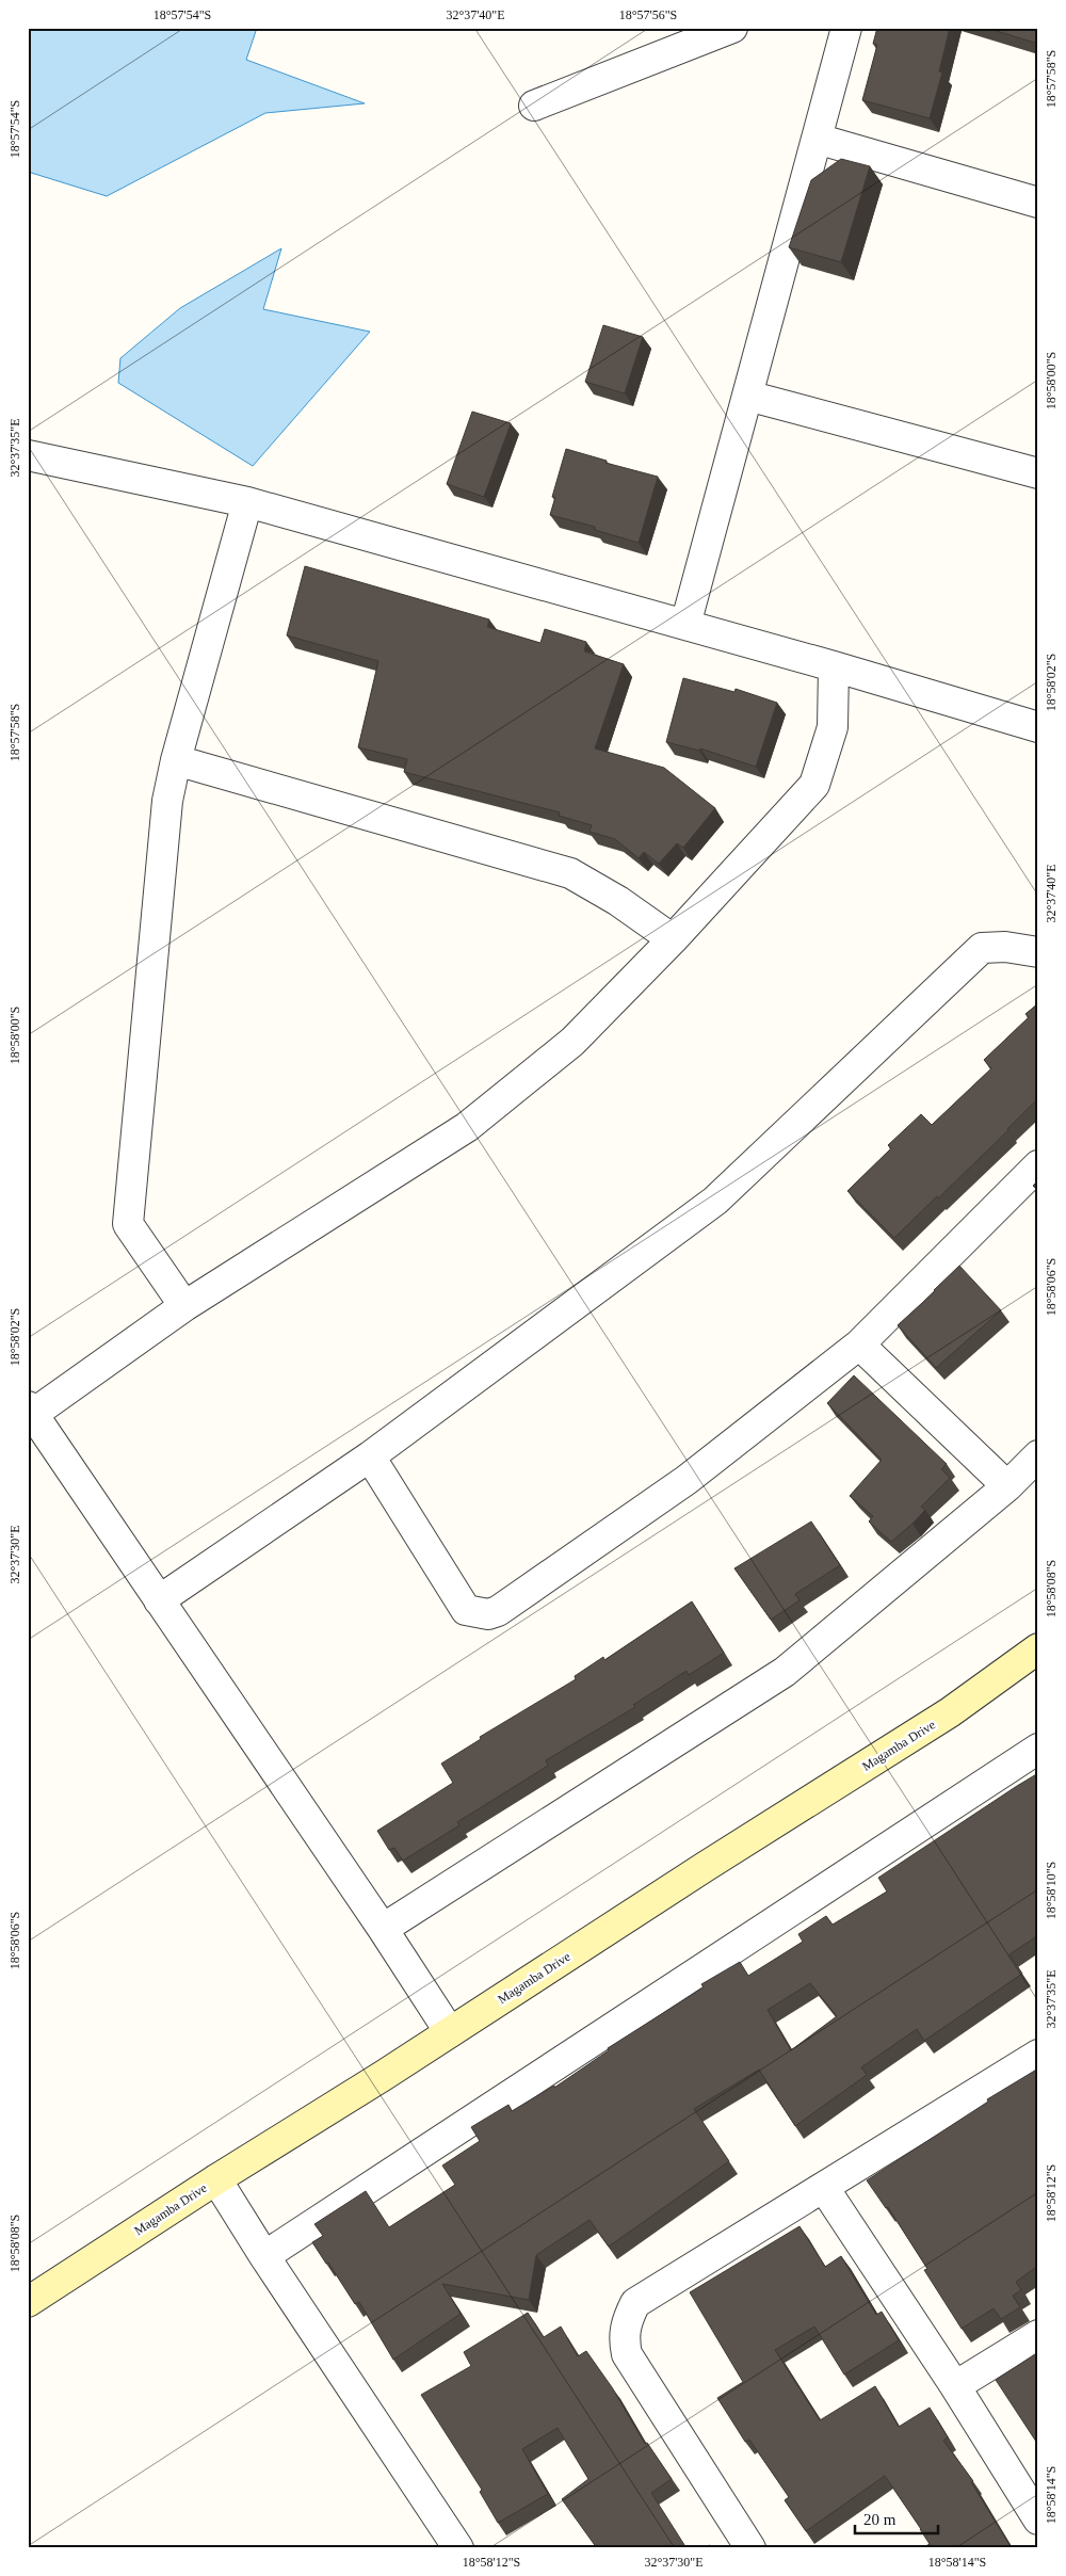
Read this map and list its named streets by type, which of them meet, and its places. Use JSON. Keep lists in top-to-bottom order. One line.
{"streets":{"street":["Magamba Drive"]},"scale_bar":"20 m","coordinates":["18°57'54\"S","32°37'40\"E","18°57'56\"S","18°57'58\"S","18°58'00\"S","32°37'35\"E","18°58'02\"S","18°58'06\"S","32°37'30\"E","18°58'08\"S","18°58'10\"S","18°58'12\"S","18°58'14\"S"]}
